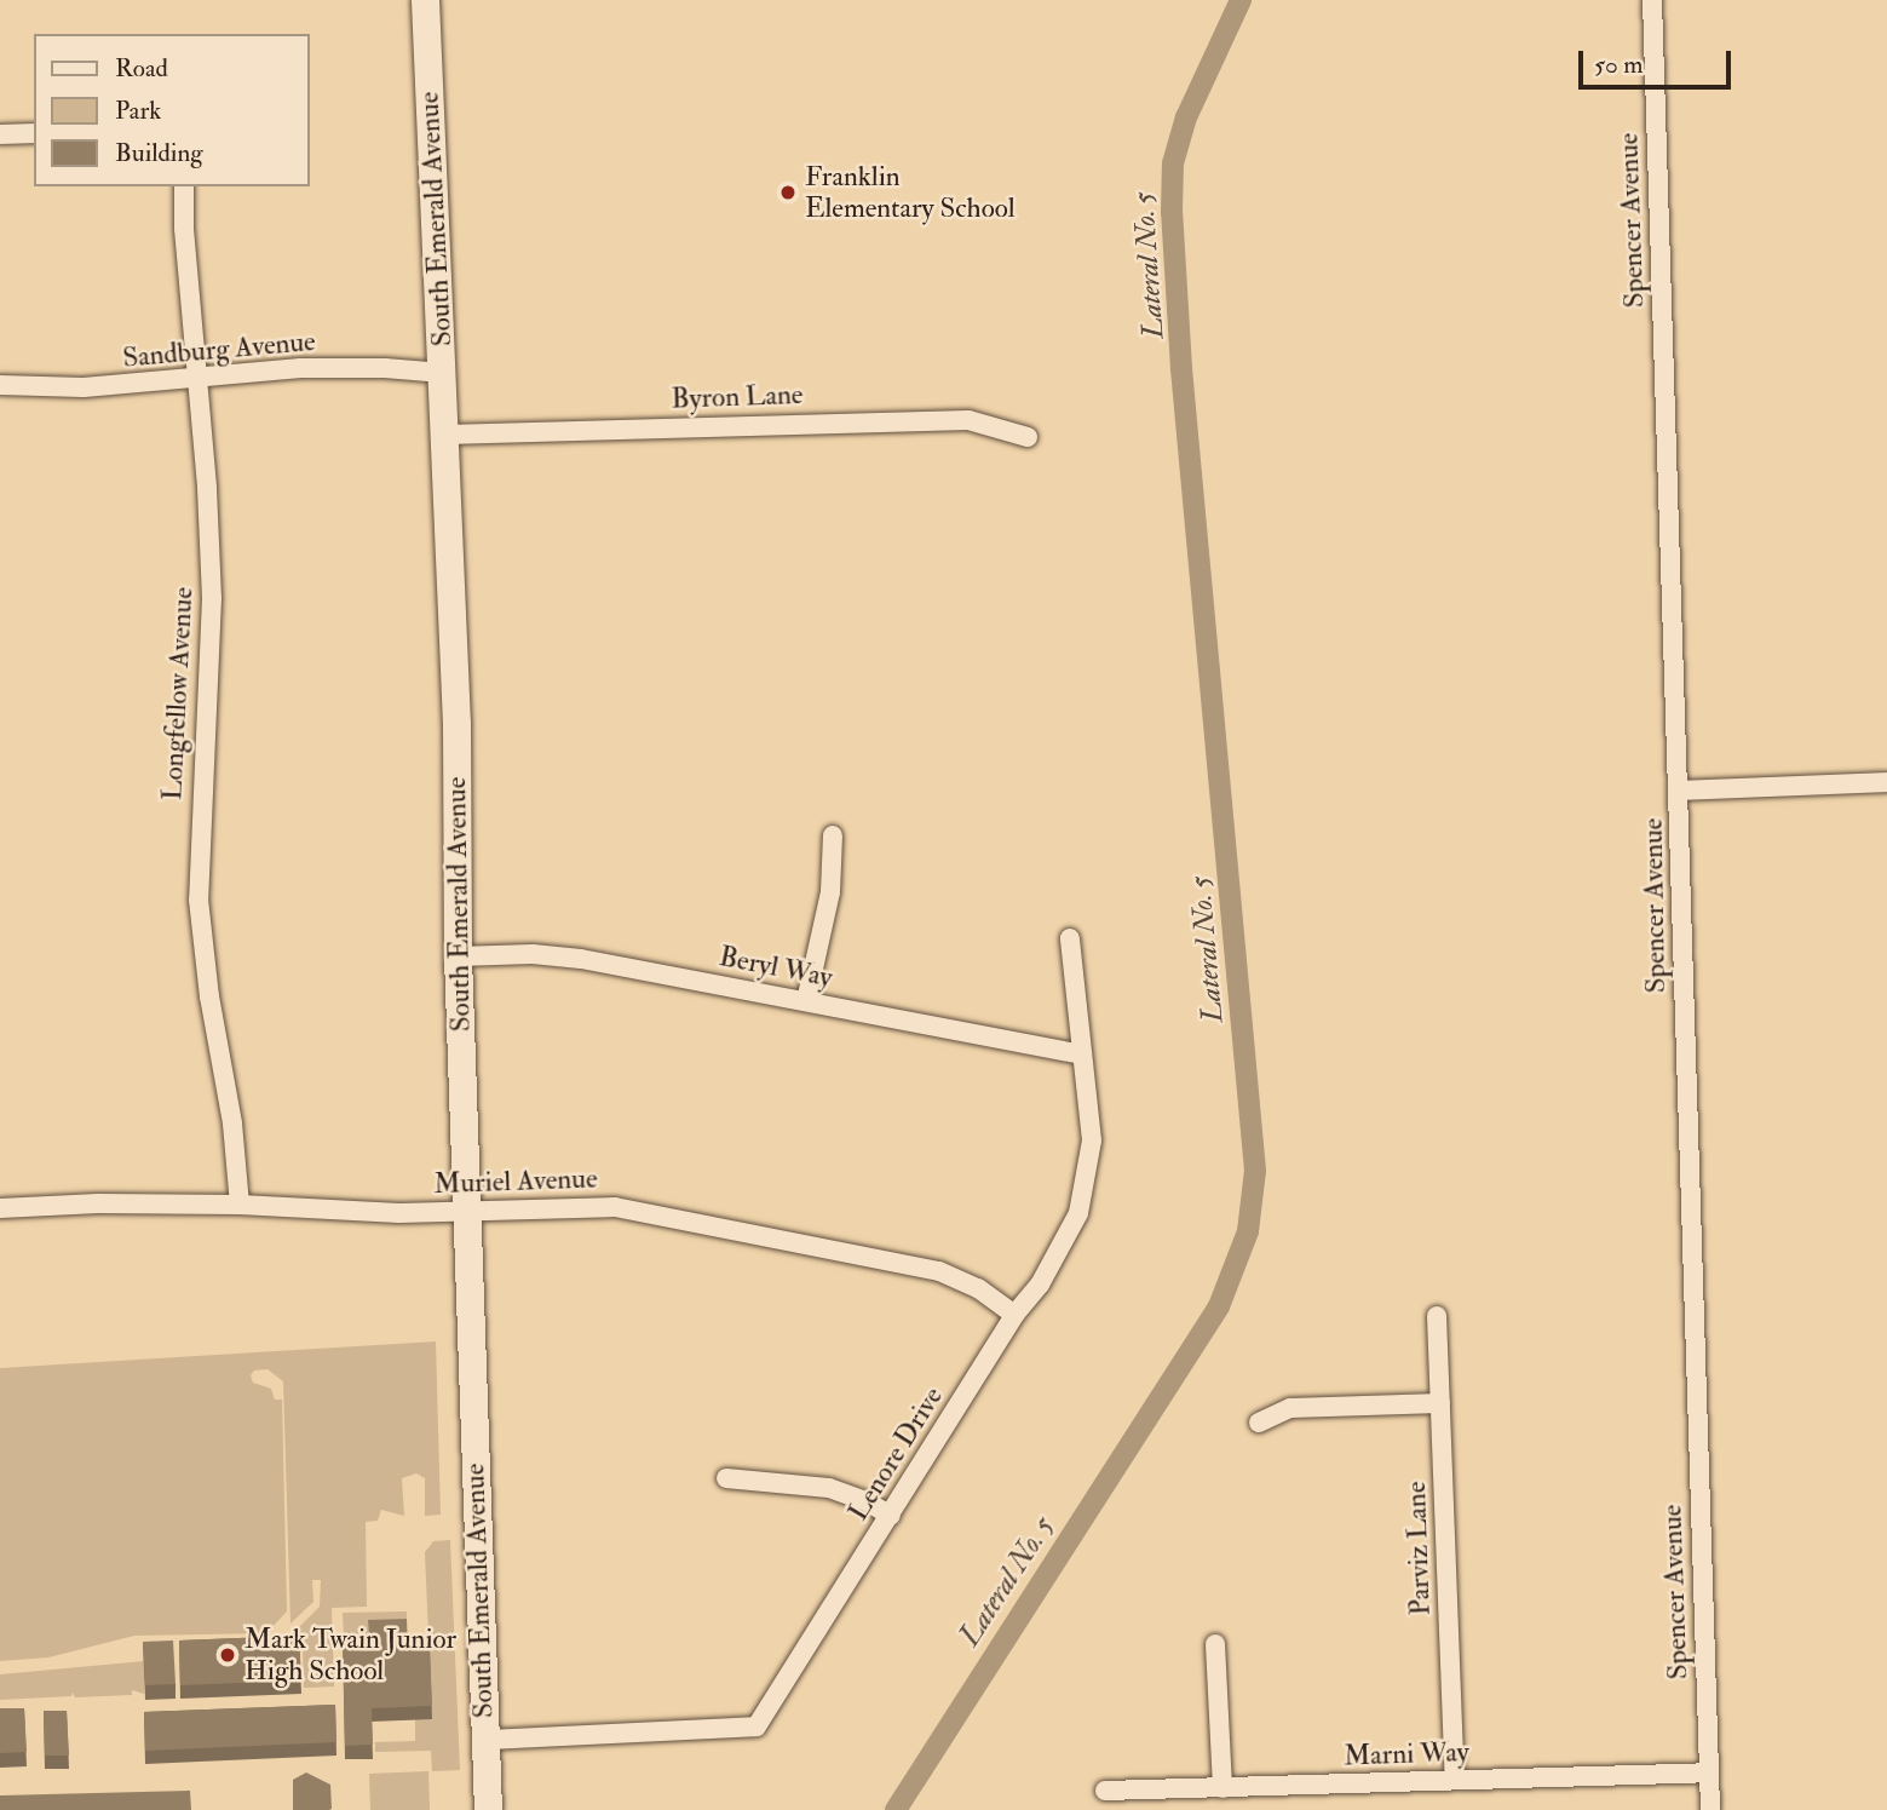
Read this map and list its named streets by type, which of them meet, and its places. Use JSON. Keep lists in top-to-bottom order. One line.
{"streets":{"street":["South Emerald Avenue","Spencer Avenue","Sandburg Avenue","Byron Lane","Longfellow Avenue","Beryl Way","Muriel Avenue","Lenore Drive","Parviz Lane","Marni Way"]},"crossings":[["South Emerald Avenue","Sandburg Avenue"],["South Emerald Avenue","Byron Lane"],["South Emerald Avenue","Beryl Way"],["South Emerald Avenue","Muriel Avenue"],["South Emerald Avenue","Lenore Drive"],["Spencer Avenue","Marni Way"],["Sandburg Avenue","Longfellow Avenue"],["Longfellow Avenue","Muriel Avenue"],["Beryl Way","Lenore Drive"],["Muriel Avenue","Lenore Drive"],["Parviz Lane","Marni Way"]],"water":["Lateral No. 5"],"places":["Franklin Elementary School","Mark Twain Junior High School"],"legend":["Road","Park","Building"],"scale_bar":"50 m"}
